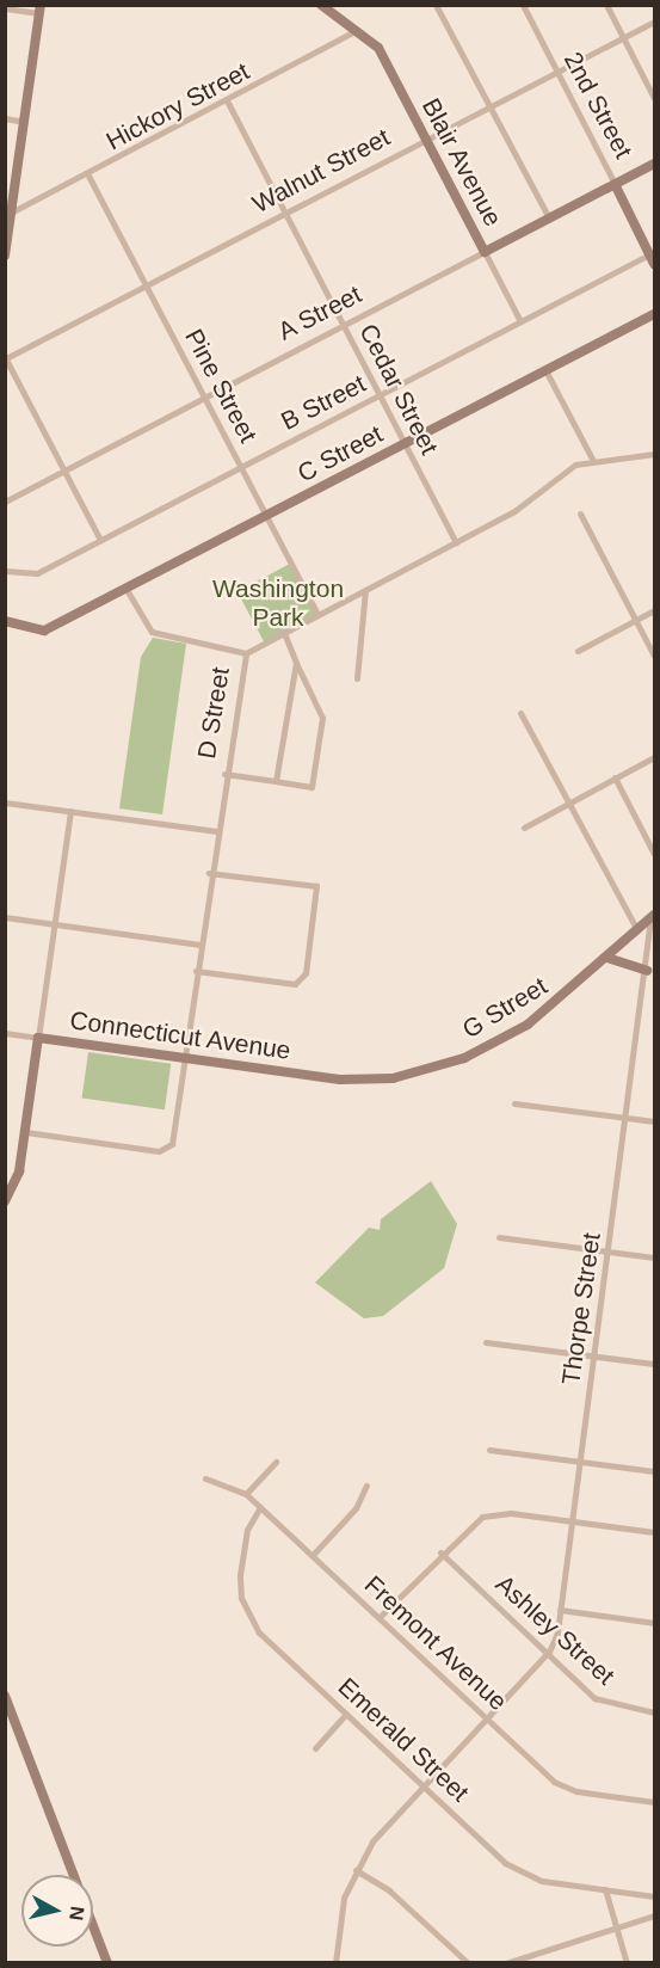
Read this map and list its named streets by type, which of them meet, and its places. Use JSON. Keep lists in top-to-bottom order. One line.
{"streets":{"street":["2nd Street","Hickory Street","Blair Avenue","Walnut Street","A Street","Pine Street","Cedar Street","B Street","C Street","D Street","G Street","Connecticut Avenue","Thorpe Street","Ashley Street","Fremont Avenue","Emerald Street"]},"crossings":[["2nd Street","Walnut Street"],["2nd Street","A Street"],["2nd Street","B Street"],["Hickory Street","Blair Avenue"],["Hickory Street","Pine Street"],["Hickory Street","Cedar Street"],["Blair Avenue","Walnut Street"],["Blair Avenue","A Street"],["Blair Avenue","B Street"],["Walnut Street","Pine Street"],["Walnut Street","Cedar Street"],["A Street","Pine Street"],["A Street","Cedar Street"],["Pine Street","B Street"],["Pine Street","C Street"],["Pine Street","D Street"],["Cedar Street","B Street"],["Cedar Street","C Street"],["Cedar Street","D Street"],["D Street","Connecticut Avenue"],["G Street","Connecticut Avenue"],["G Street","Thorpe Street"],["Thorpe Street","Ashley Street"],["Fremont Avenue","Emerald Street"]],"parks":["Washington Park"],"north":"right"}
